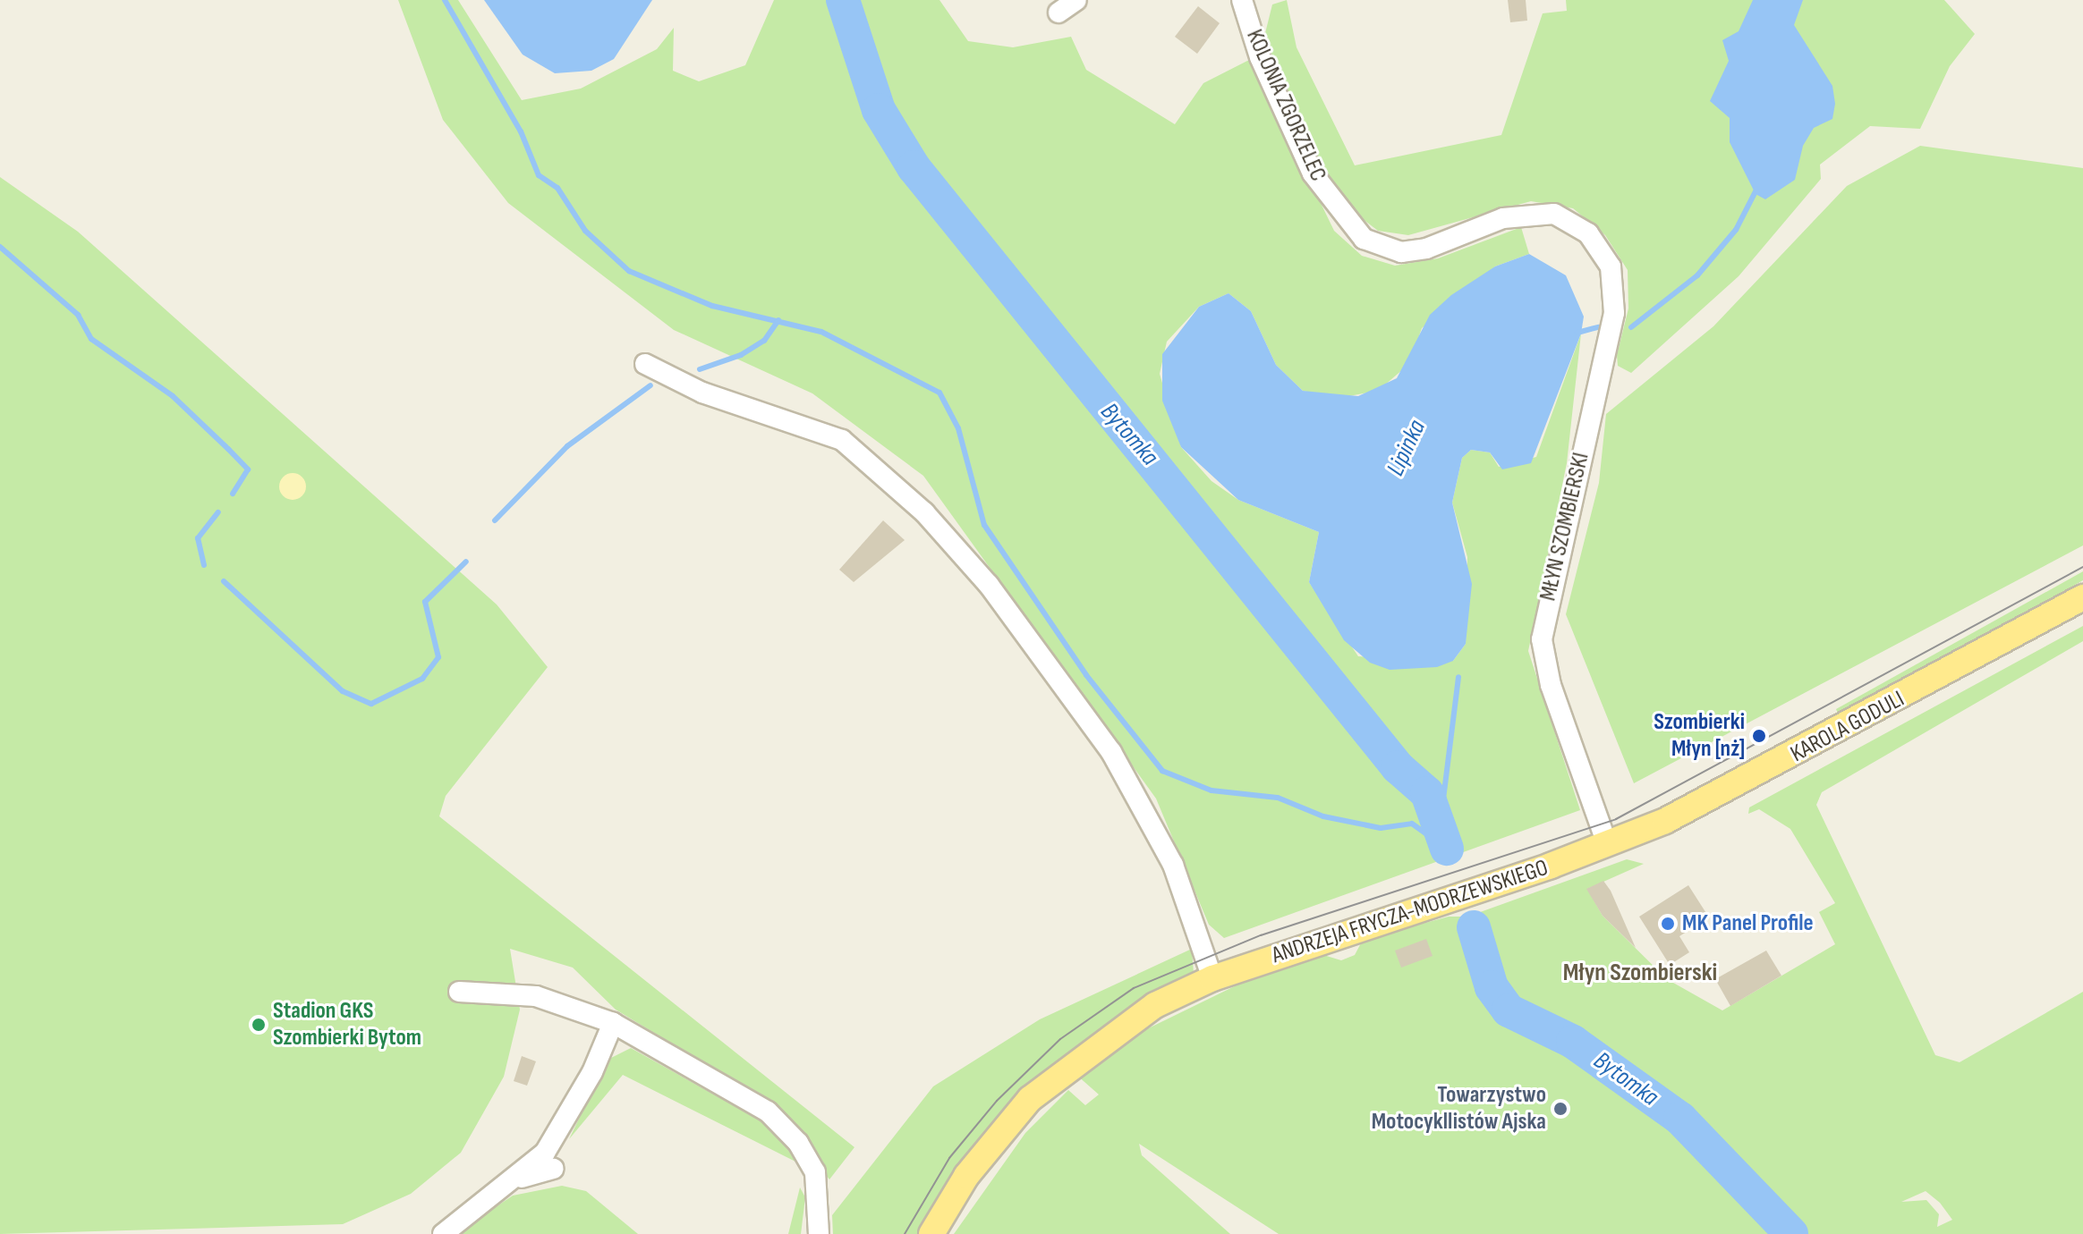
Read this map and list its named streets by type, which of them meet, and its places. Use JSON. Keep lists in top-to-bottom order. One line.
{"streets":{"main road":["KAROLA GODULI","ANDRZEJA FRYCZA-MODRZEWSKIEGO"],"street":["KOLONIA ZGORZELEC","MŁYN SZOMBIERSKI"]},"crossings":[["KOLONIA ZGORZELEC","MŁYN SZOMBIERSKI"],["MŁYN SZOMBIERSKI","KAROLA GODULI"],["MŁYN SZOMBIERSKI","ANDRZEJA FRYCZA-MODRZEWSKIEGO"],["KAROLA GODULI","ANDRZEJA FRYCZA-MODRZEWSKIEGO"]],"districts":["Młyn Szombierski"],"water":["Bytomka","Lipinka"],"places":["Szombierki Młyn [nż]","MK Panel Profile","Stadion GKS Szombierki Bytom","Towarzystwo Motocykllistów Ajska"]}
